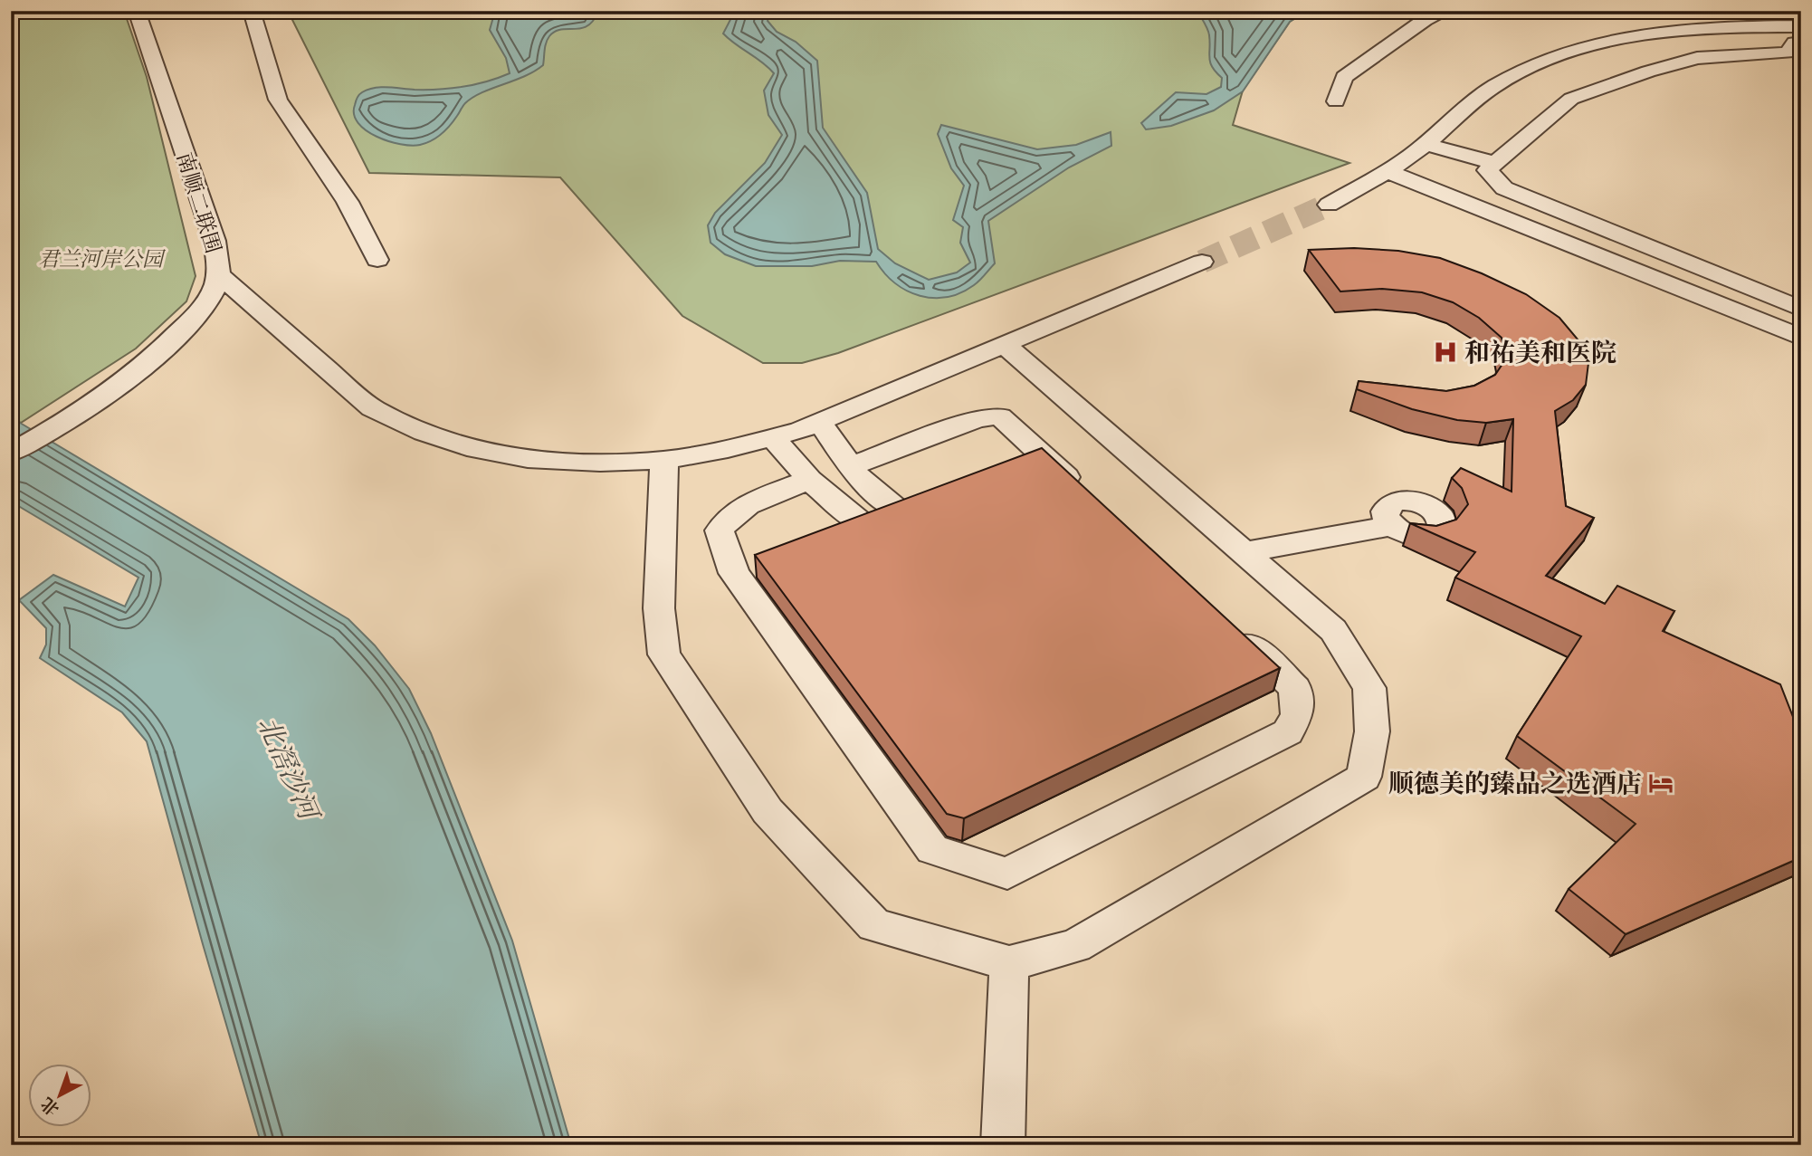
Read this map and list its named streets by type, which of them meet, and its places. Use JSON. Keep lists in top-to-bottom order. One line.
{"streets":{"street":["南顺二联围"]},"water":["北滘沙河"],"parks":["君兰河岸公园"],"places":{"hospital":["和祐美和医院"],"hotel":["顺德美的臻品之选酒店"]},"north":"bottom left"}
